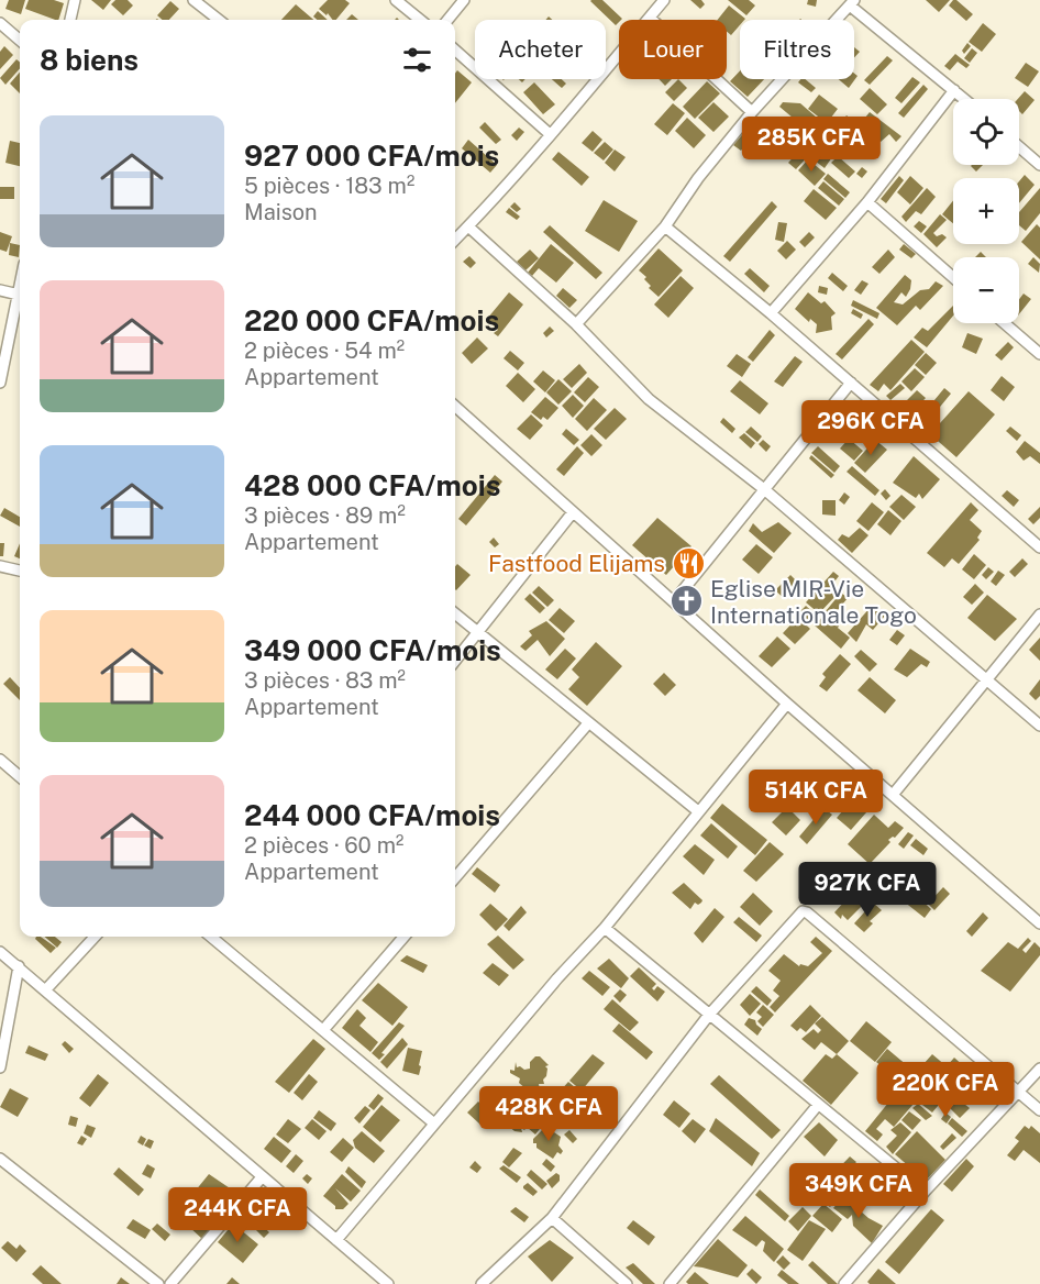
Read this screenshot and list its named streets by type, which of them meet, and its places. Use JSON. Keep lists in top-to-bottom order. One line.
{"places":{"restaurant":["Fastfood Elijams"],"church":["Eglise MIR-Vie Internationale Togo"]},"page":{"chip":["Acheter","Louer","Filtres"],"heading":"8 biens","map_buttons":["+","−"],"list":[{"name":"927 000 CFA/mois","note":"5 pièces · 183 m² · Maison"},{"name":"220 000 CFA/mois","note":"2 pièces · 54 m² · Appartement"},{"name":"428 000 CFA/mois","note":"3 pièces · 89 m² · Appartement"},{"name":"349 000 CFA/mois","note":"3 pièces · 83 m² · Appartement"},{"name":"244 000 CFA/mois","note":"2 pièces · 60 m² · Appartement"}],"price":["285K CFA","296K CFA","514K CFA","927K CFA","220K CFA","428K CFA","349K CFA","244K CFA"]}}
